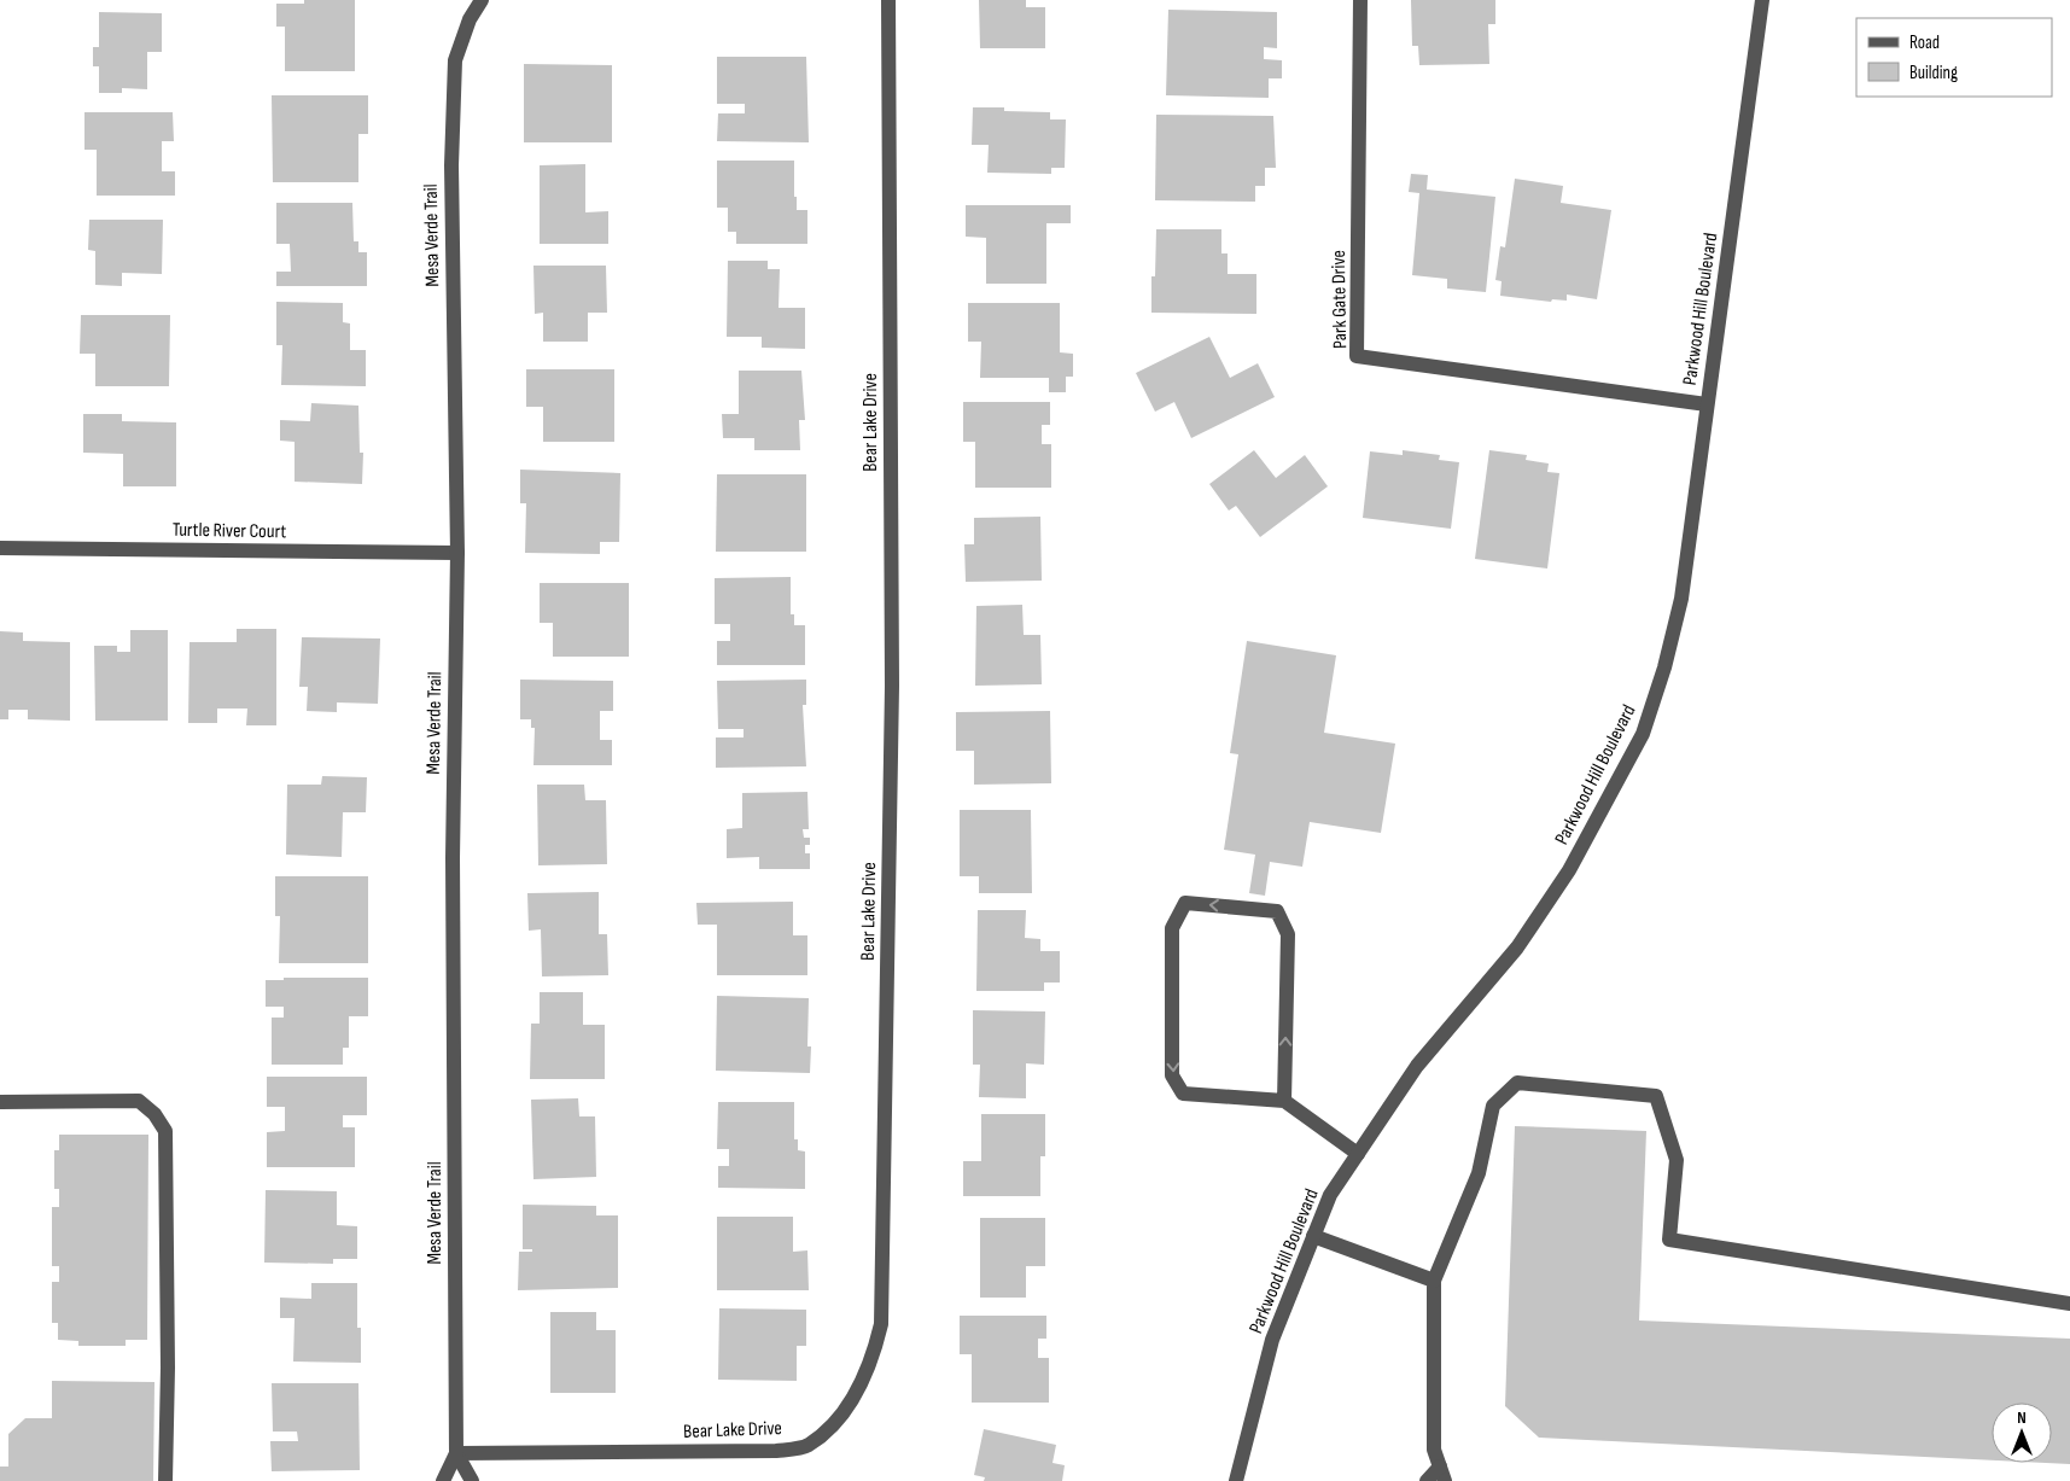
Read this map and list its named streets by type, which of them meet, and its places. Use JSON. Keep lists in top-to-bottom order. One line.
{"streets":{"street":["Mesa Verde Trail","Park Gate Drive","Parkwood Hill Boulevard","Bear Lake Drive","Turtle River Court"]},"crossings":[["Mesa Verde Trail","Bear Lake Drive"],["Mesa Verde Trail","Turtle River Court"],["Park Gate Drive","Parkwood Hill Boulevard"]],"legend":["Road","Building"],"north":"top"}
